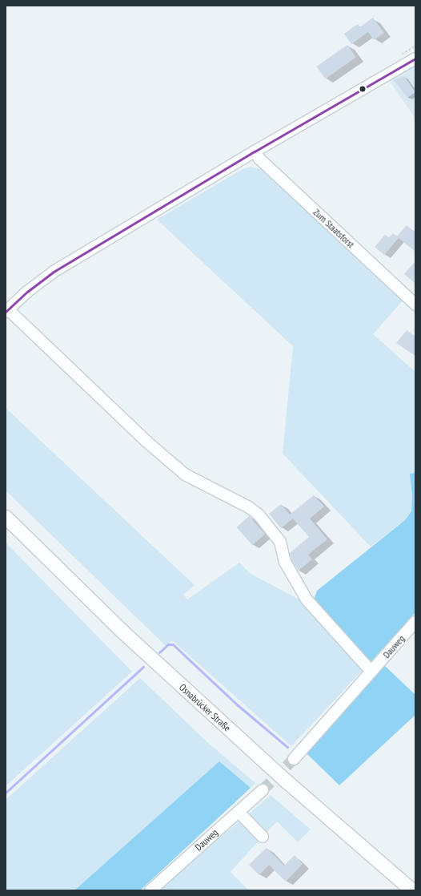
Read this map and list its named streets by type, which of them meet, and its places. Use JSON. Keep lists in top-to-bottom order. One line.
{"streets":{"main road":["Osnabrücker Straße"],"street":["Zum Staatsforst","Dauweg"]}}
